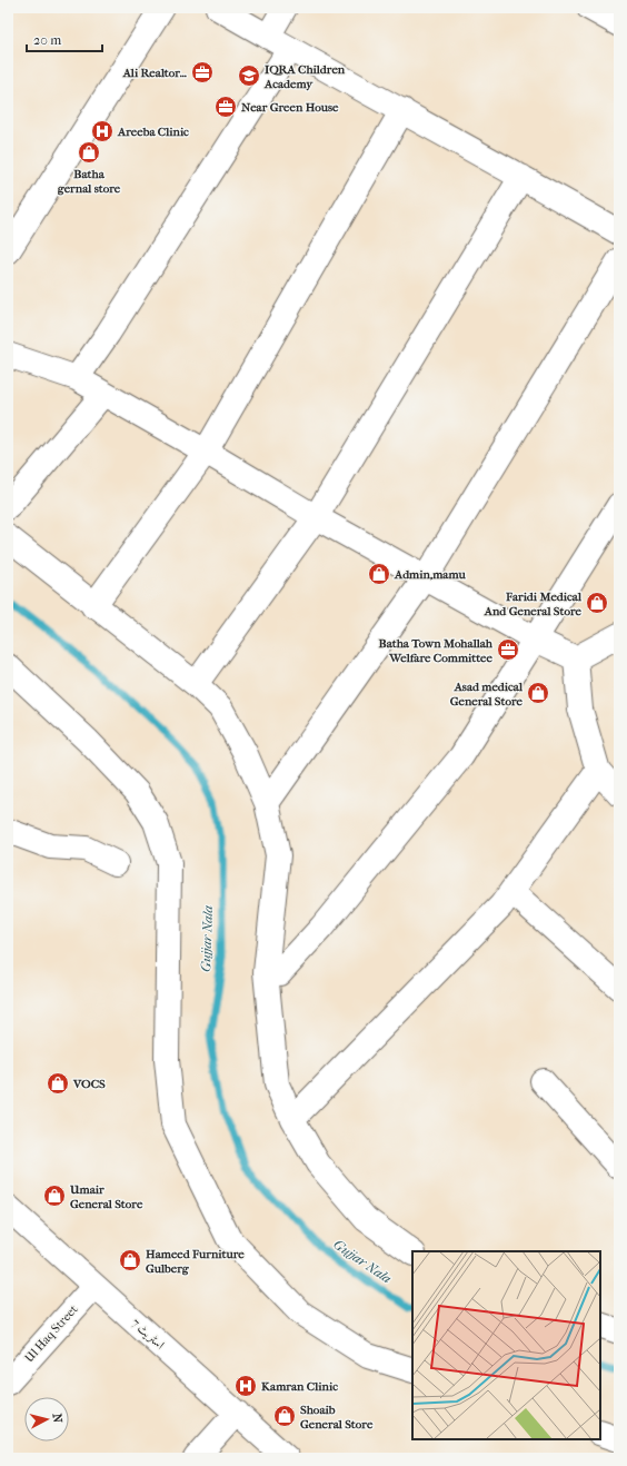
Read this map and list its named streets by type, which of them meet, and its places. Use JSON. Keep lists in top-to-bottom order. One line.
{"streets":{"street":["Ul Haq Street","اسٹریٹ 7"]},"crossings":[["Ul Haq Street","اسٹریٹ 7"]],"water":["Gujjar Nala"],"places":{"office":["Ali Realtor...","Near Green House","Batha Town Mohallah Welfare Committee"],"school or university":["IQRA Children Academy"],"hospital":["Areeba Clinic","Kamran Clinic"],"shop":["Batha gernal store","Admin,mamu","Faridi Medical And General Store","Asad medical General Store","VOCS","Umair General Store","Hameed Furniture Gulberg","Shoaib General Store"]},"scale_bar":"20 m","north":"right"}
